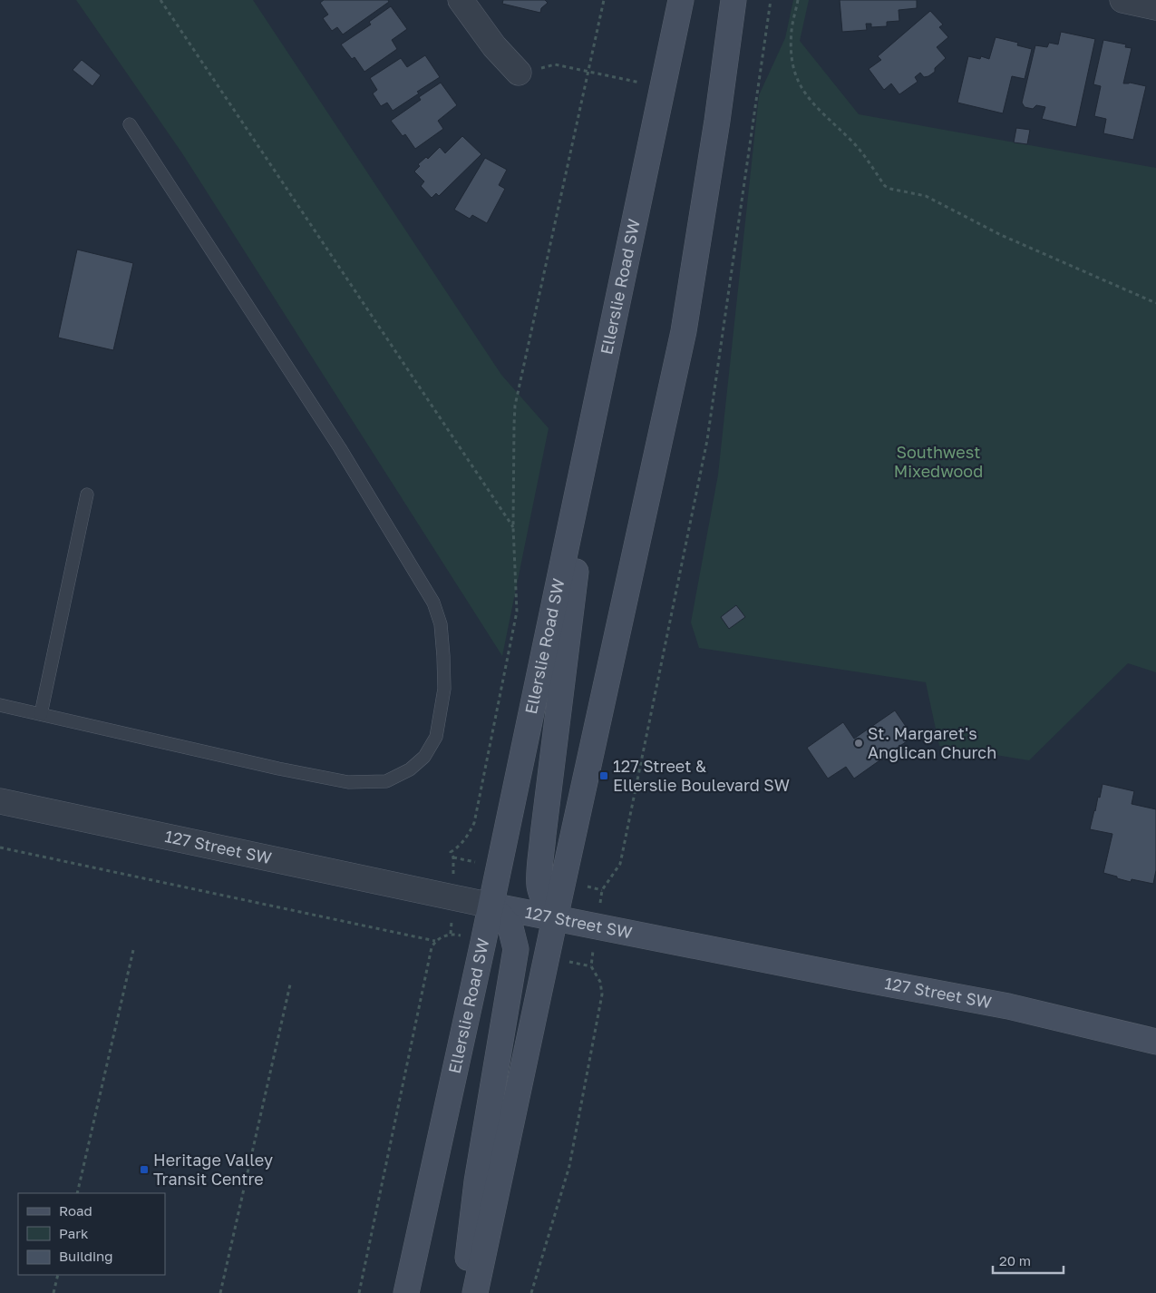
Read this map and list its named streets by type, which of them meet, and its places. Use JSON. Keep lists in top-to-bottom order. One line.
{"streets":{"main road":["Ellerslie Road SW","127 Street SW"]},"crossings":[["Ellerslie Road SW","127 Street SW"]],"parks":["Southwest Mixedwood"],"places":{"other":["St. Margaret's Anglican Church"],"transit":["127 Street & Ellerslie Boulevard SW","Heritage Valley Transit Centre"]},"legend":["Road","Park","Building"],"scale_bar":"20 m"}
